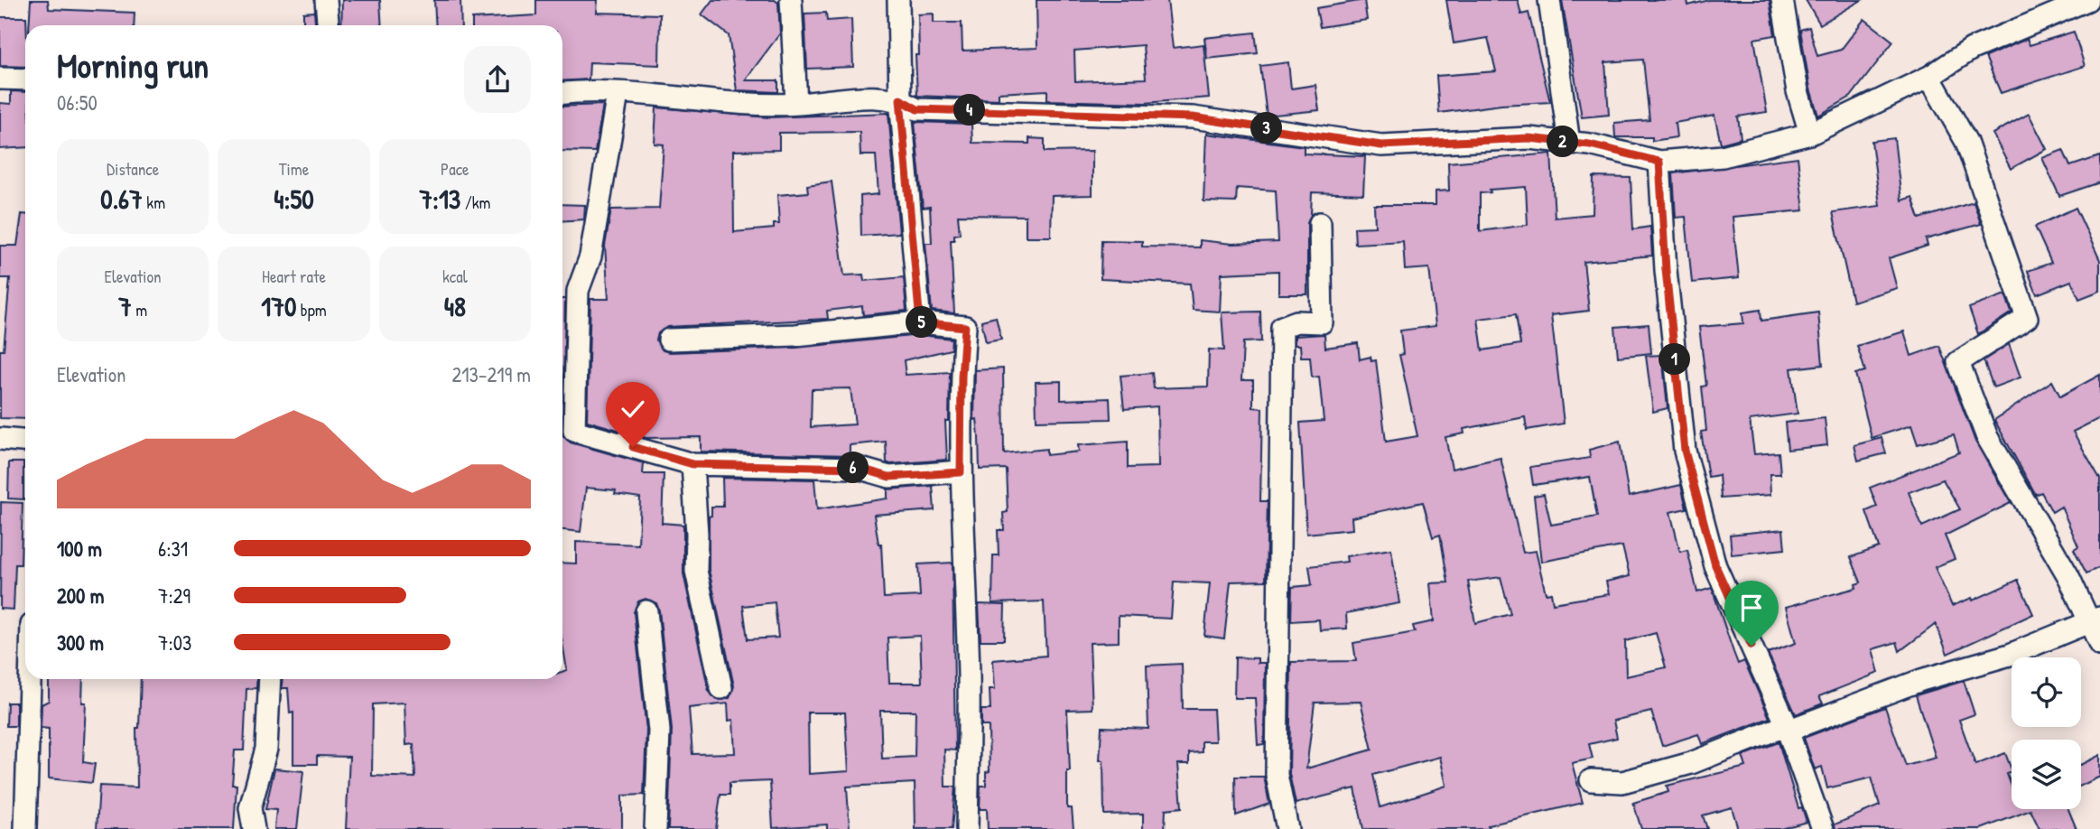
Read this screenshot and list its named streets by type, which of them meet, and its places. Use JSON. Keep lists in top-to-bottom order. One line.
{"page":{"heading":["Morning run","06:50"],"pins":["4","3","2","5","1","6"],"stats":[["Distance","0.67 km"],["Time","4:50"],["Pace","7:13 /km"],["Elevation","7 m"],["Heart rate","170 bpm"],["kcal","48"]],"chart":["Elevation","213–219 m"],"list":[{"name":"100 m","note":"6:31"},{"name":"200 m","note":"7:29"},{"name":"300 m","note":"7:03"}]}}
